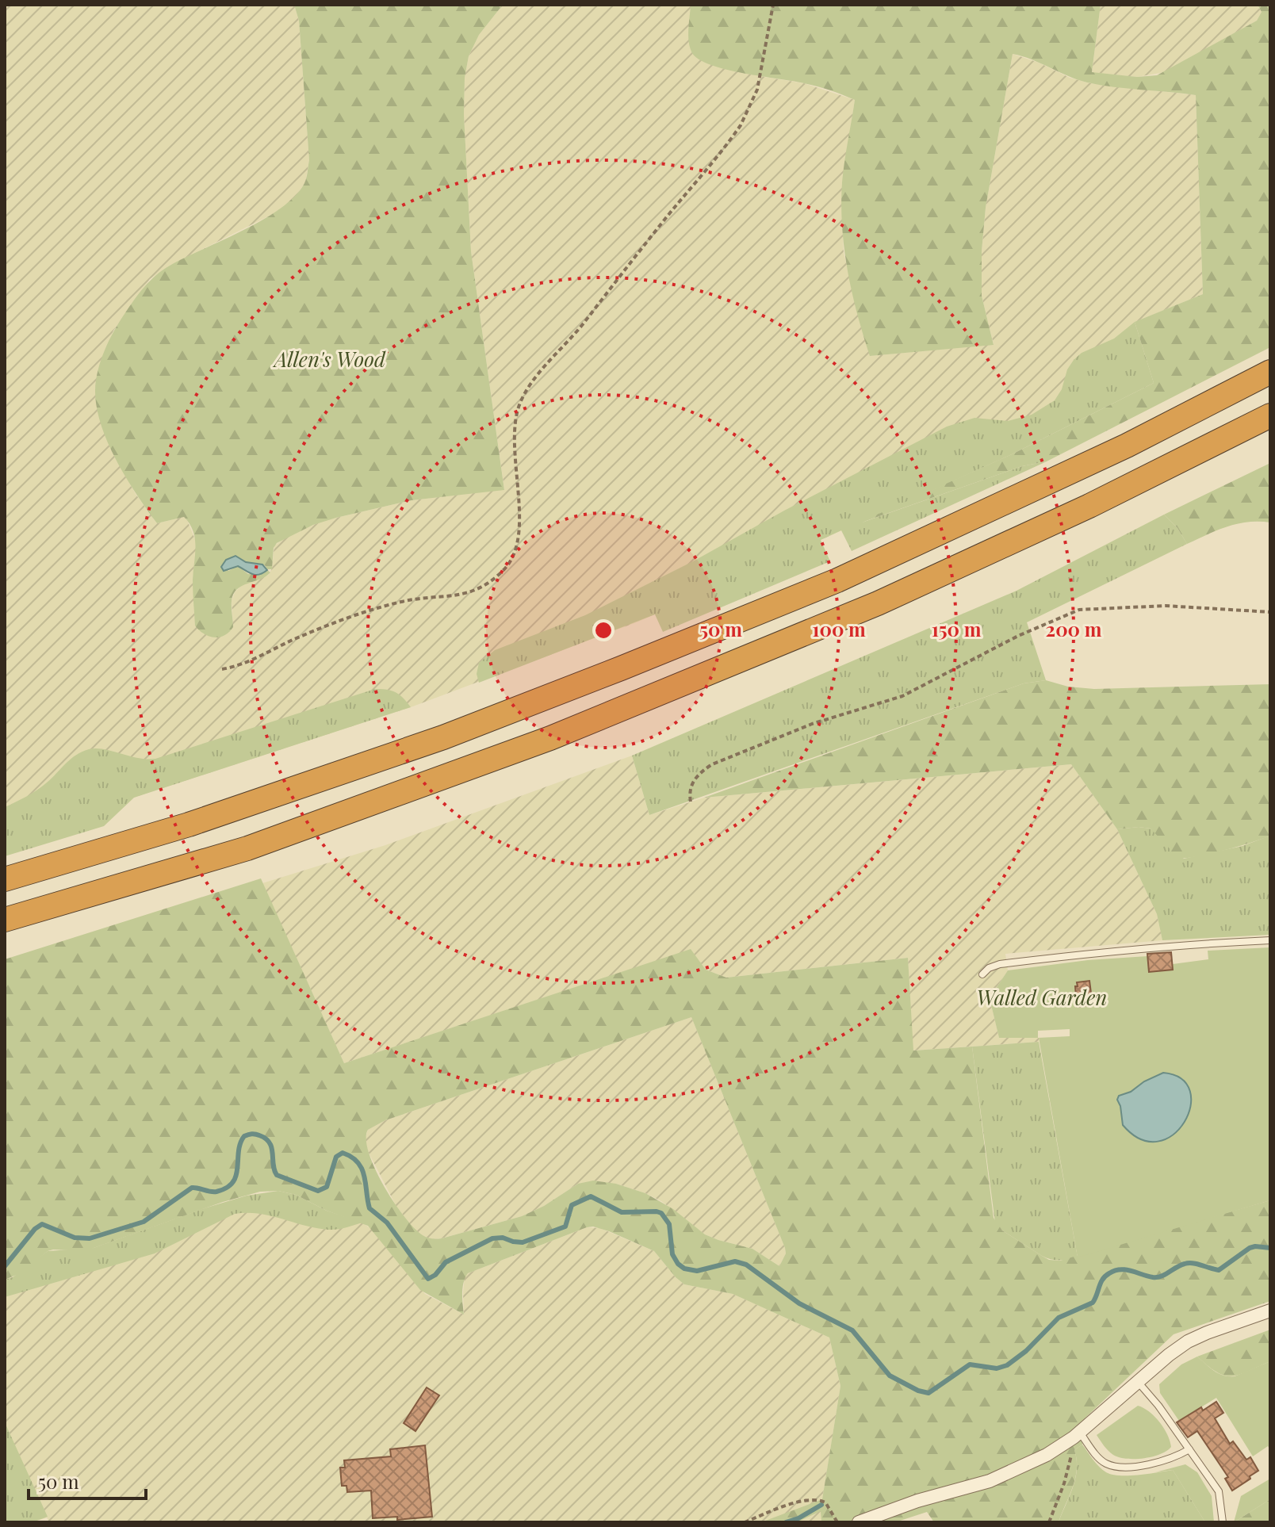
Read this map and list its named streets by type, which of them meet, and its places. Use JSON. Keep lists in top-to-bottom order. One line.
{"parks":["Allen's Wood","Walled Garden"],"scale_bar":"50 m","rings":["50 m","100 m","150 m","200 m"]}
